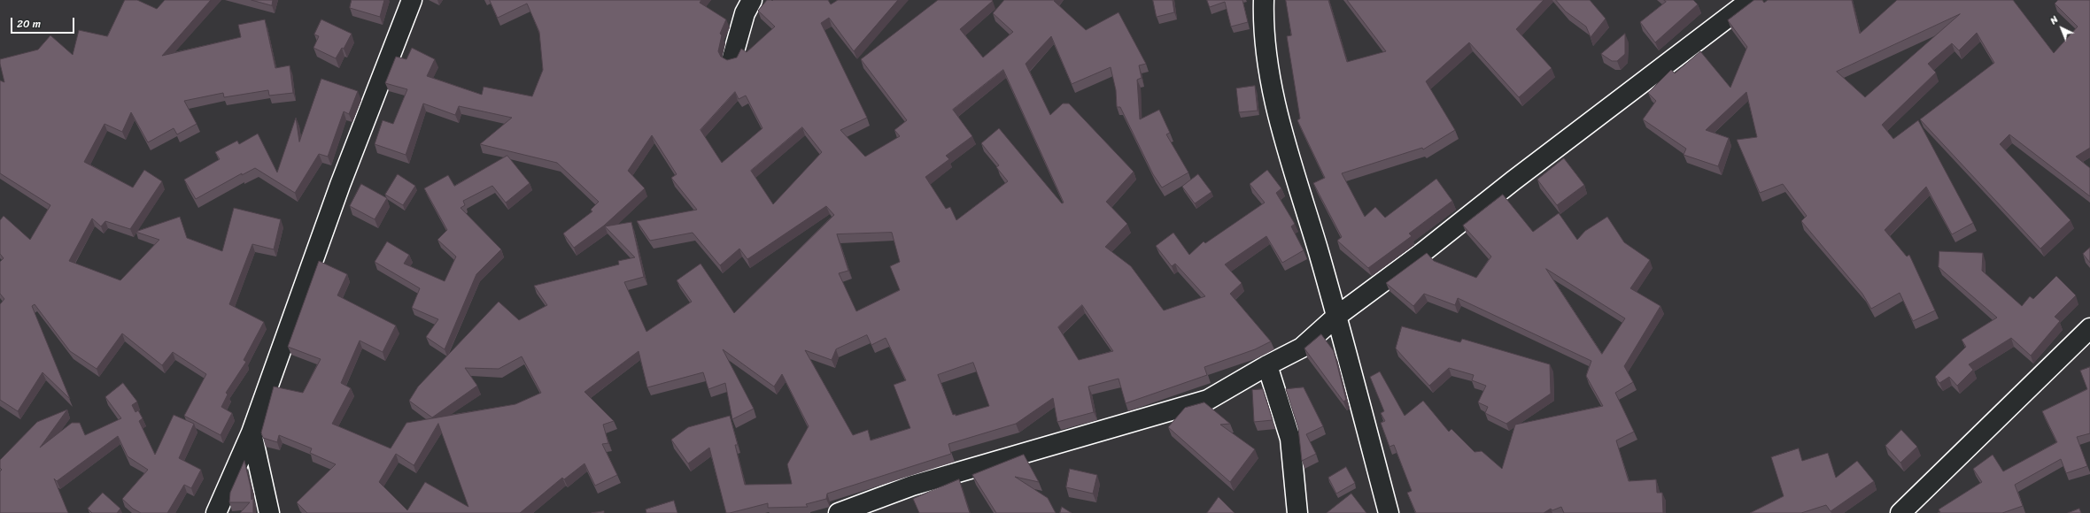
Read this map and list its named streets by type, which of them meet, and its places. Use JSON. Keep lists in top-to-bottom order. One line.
{"scale_bar":"20 m","north":"top left"}
